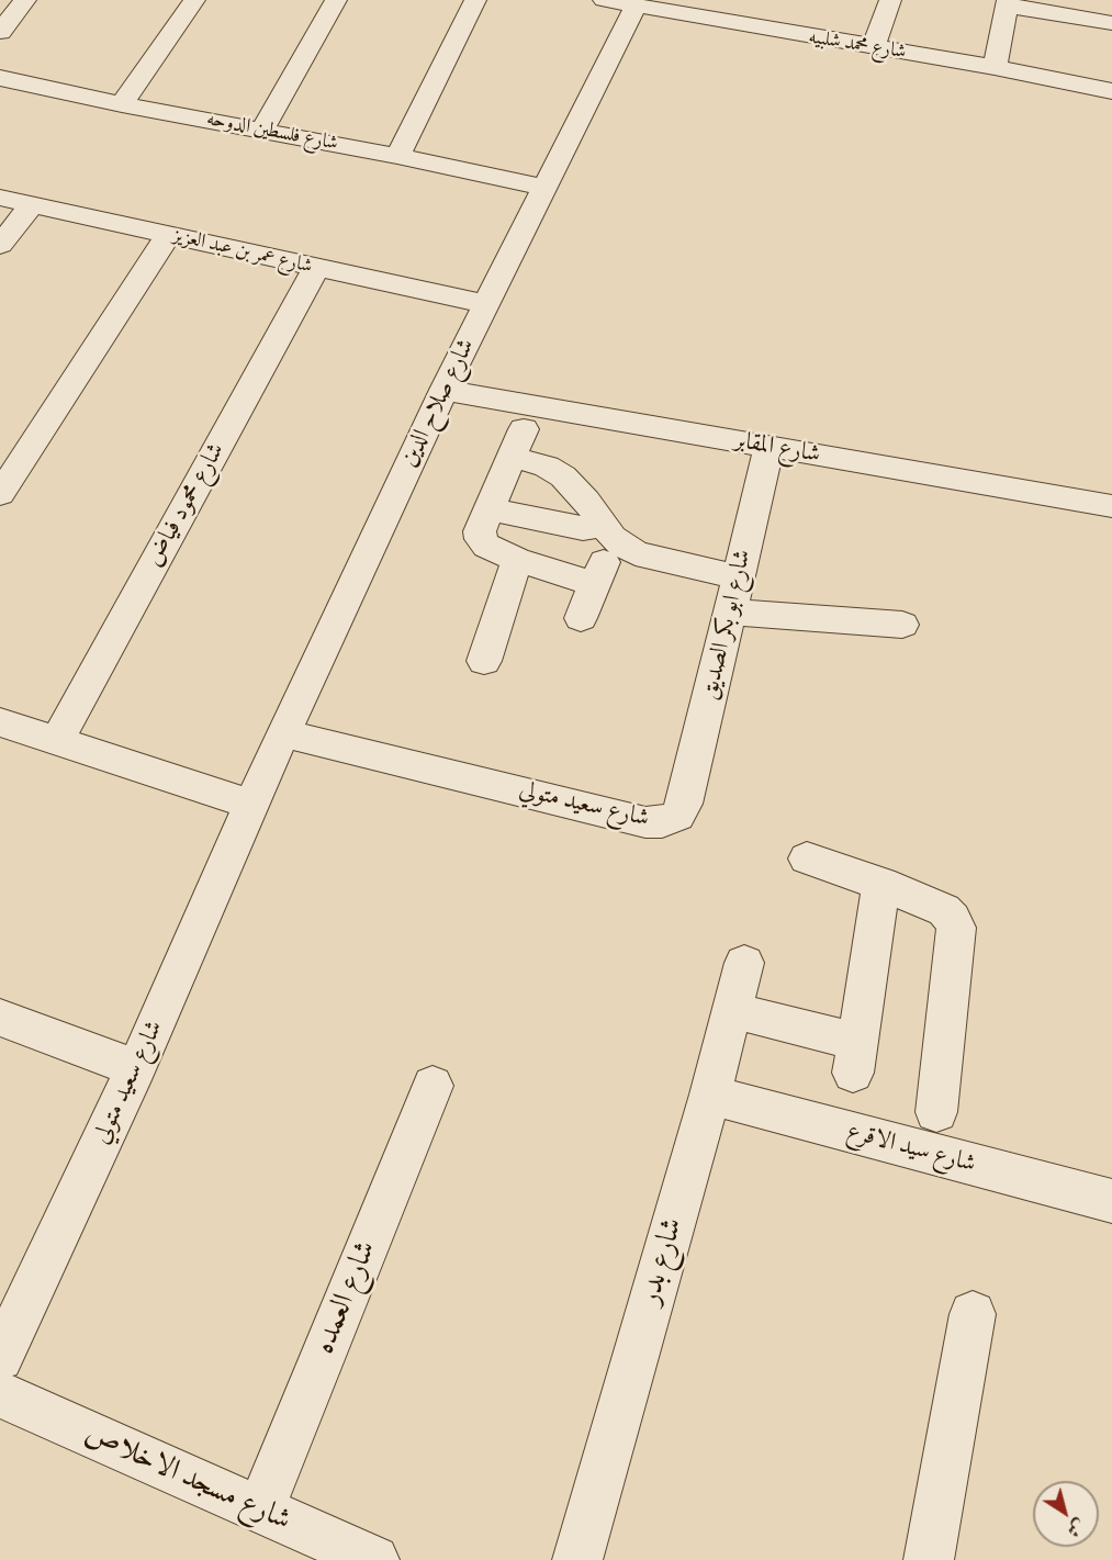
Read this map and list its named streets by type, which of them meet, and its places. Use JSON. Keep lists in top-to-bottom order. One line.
{"streets":{"street":["شارع محمد شلبيه","شارع فلسطين الدوحه","شارع عمر بن عبد العزيز","شارع صلاح الدين","شارع المقابر","شارع محمود فياض","شارع ابو بكر الصديق","شارع سعيد متولي","شارع سيد الاقرع","شارع بدر","شارع العمده","شارع مسجد الاخلاص"]},"crossings":[["شارع محمد شلبيه","شارع صلاح الدين"],["شارع فلسطين الدوحه","شارع صلاح الدين"],["شارع عمر بن عبد العزيز","شارع صلاح الدين"],["شارع عمر بن عبد العزيز","شارع محمود فياض"],["شارع صلاح الدين","شارع المقابر"],["شارع صلاح الدين","شارع سعيد متولي"],["شارع المقابر","شارع ابو بكر الصديق"],["شارع ابو بكر الصديق","شارع سعيد متولي"],["شارع سيد الاقرع","شارع بدر"],["شارع العمده","شارع مسجد الاخلاص"]],"north":"bottom right"}
